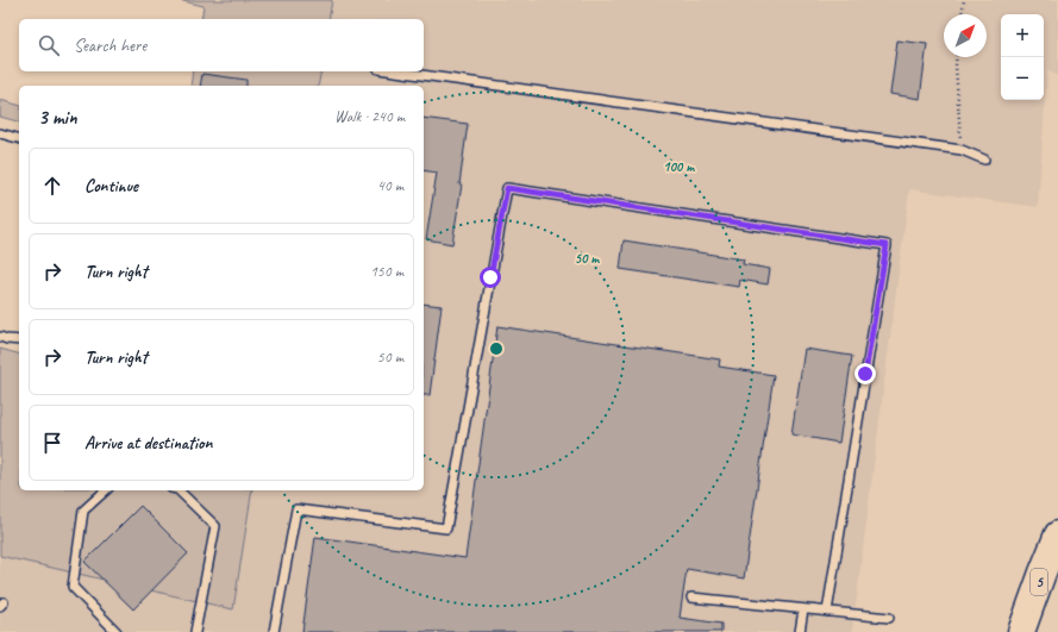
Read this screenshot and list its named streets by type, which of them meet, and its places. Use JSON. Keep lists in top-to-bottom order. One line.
{"streets":{"main road":["5"]},"north":"top right","page":{"map_buttons":["+","−"],"search":"Search here","heading":["3 min","Walk · 240 m"],"list":[["Continue","40 m"],["Turn right","150 m"],["Turn right","50 m"],"Arrive at destination"]},"rings":["100 m","50 m"]}
